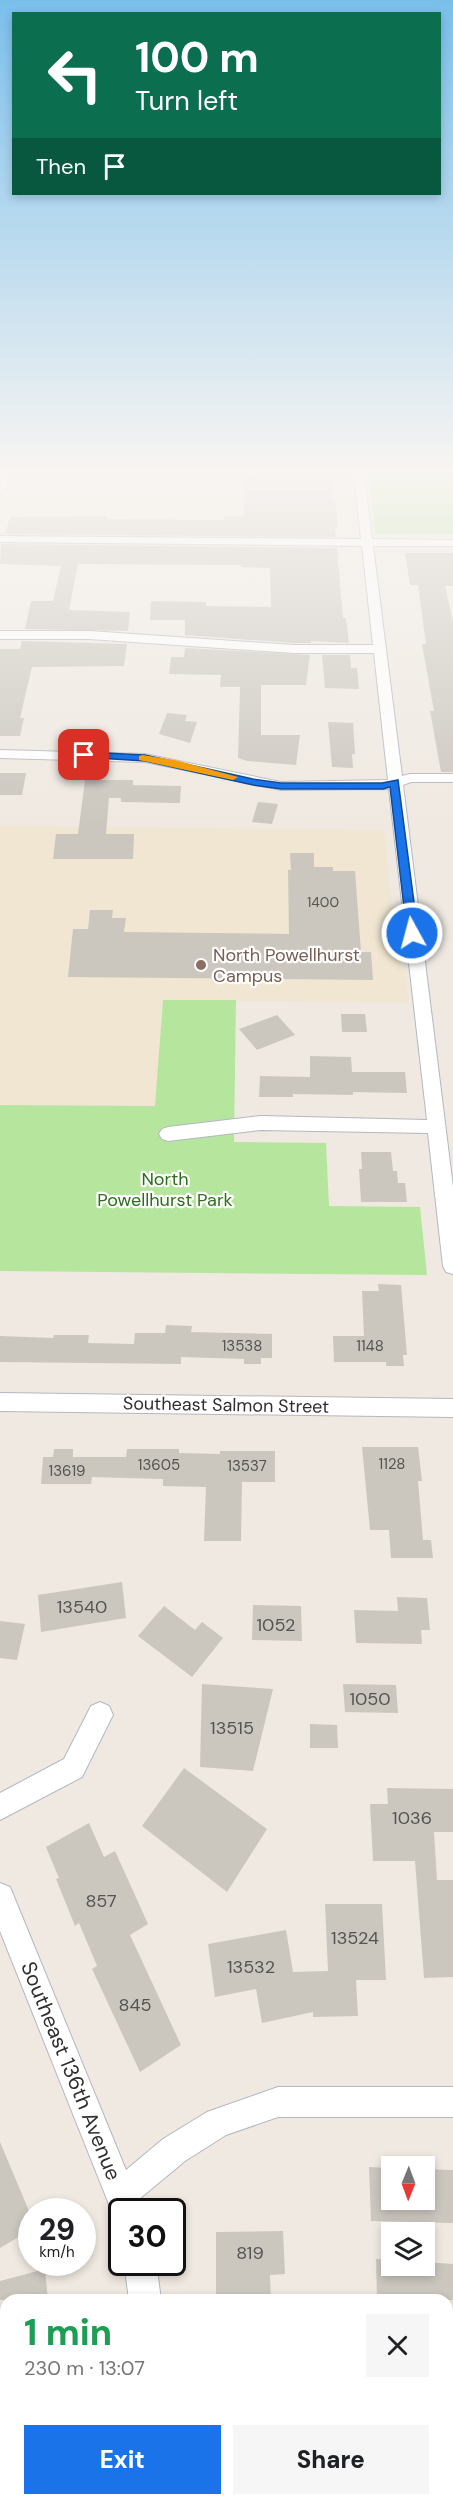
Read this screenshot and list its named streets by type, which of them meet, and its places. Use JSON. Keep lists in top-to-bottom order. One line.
{"streets":{"street":["Southeast Salmon Street","Southeast 136th Avenue"]},"parks":["North Powellhurst Park"],"places":["North Powellhurst Campus"],"house_numbers":["1400","13538","1148","1128","13605","13537","13619","13540","1052","1050","13515","1036","857","13524","13532","845","819"],"north":"bottom","page":{"turn":["100 m","Turn left"],"then":"Then","speed":"29 km/h","limit":"30","heading":["1 min","230 m · 13:07"],"buttons":["Exit","Share"]}}
